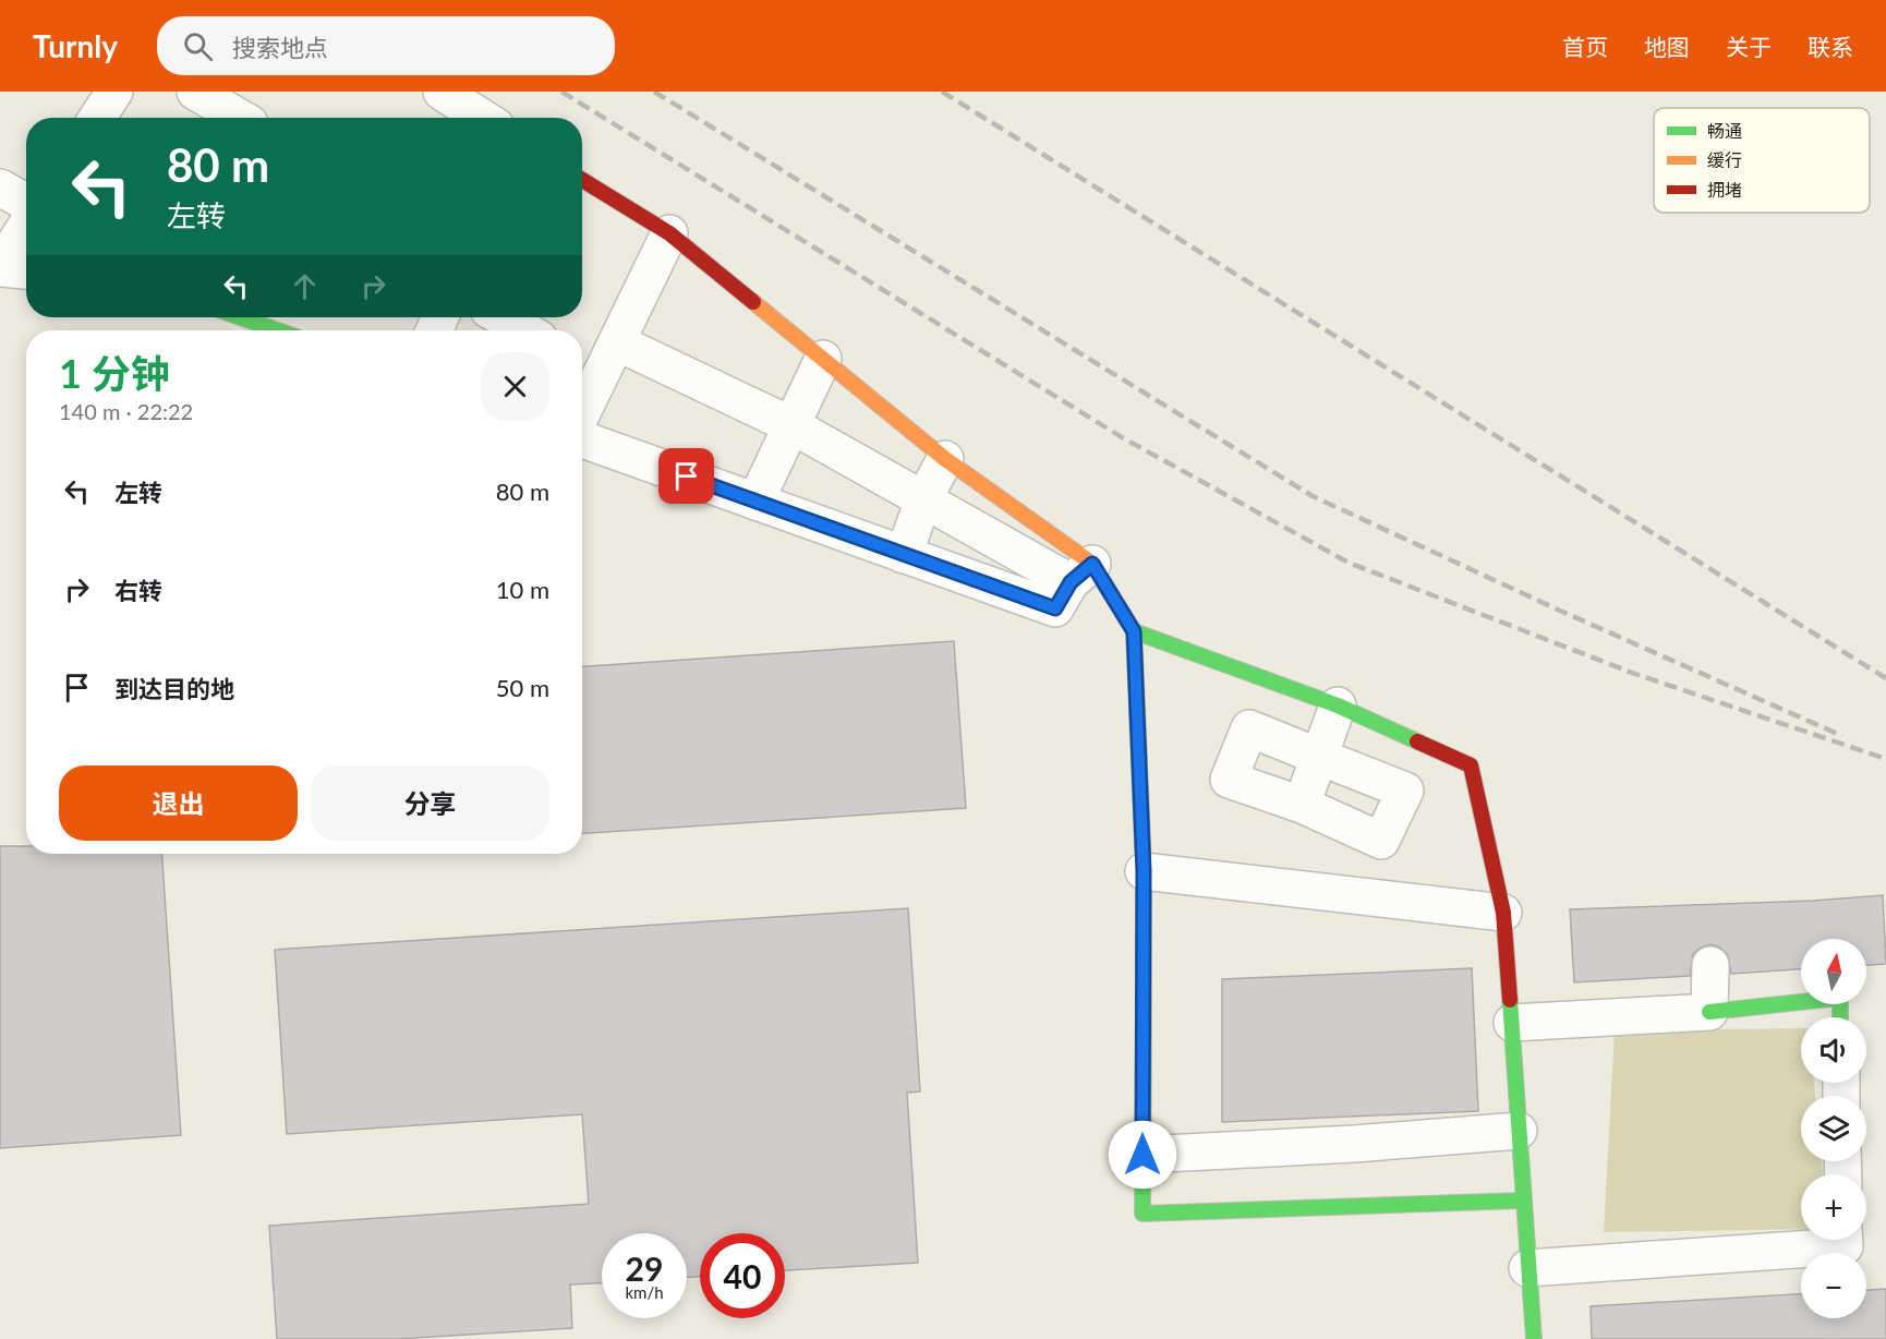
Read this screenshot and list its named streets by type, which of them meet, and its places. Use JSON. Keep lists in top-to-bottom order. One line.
{"legend":["畅通","缓行","拥堵"],"north":"top","page":{"header":"Turnly","search":"搜索地点","nav":["首页","地图","关于","联系"],"turn":["80 m","左转"],"heading":["1 分钟","140 m · 22:22"],"list":[{"name":"左转","value":"80 m"},{"name":"右转","value":"10 m"},{"name":"到达目的地","value":"50 m"}],"buttons":["退出","分享"],"map_buttons":["+","−"],"speed":"29 km/h","limit":"40"}}
